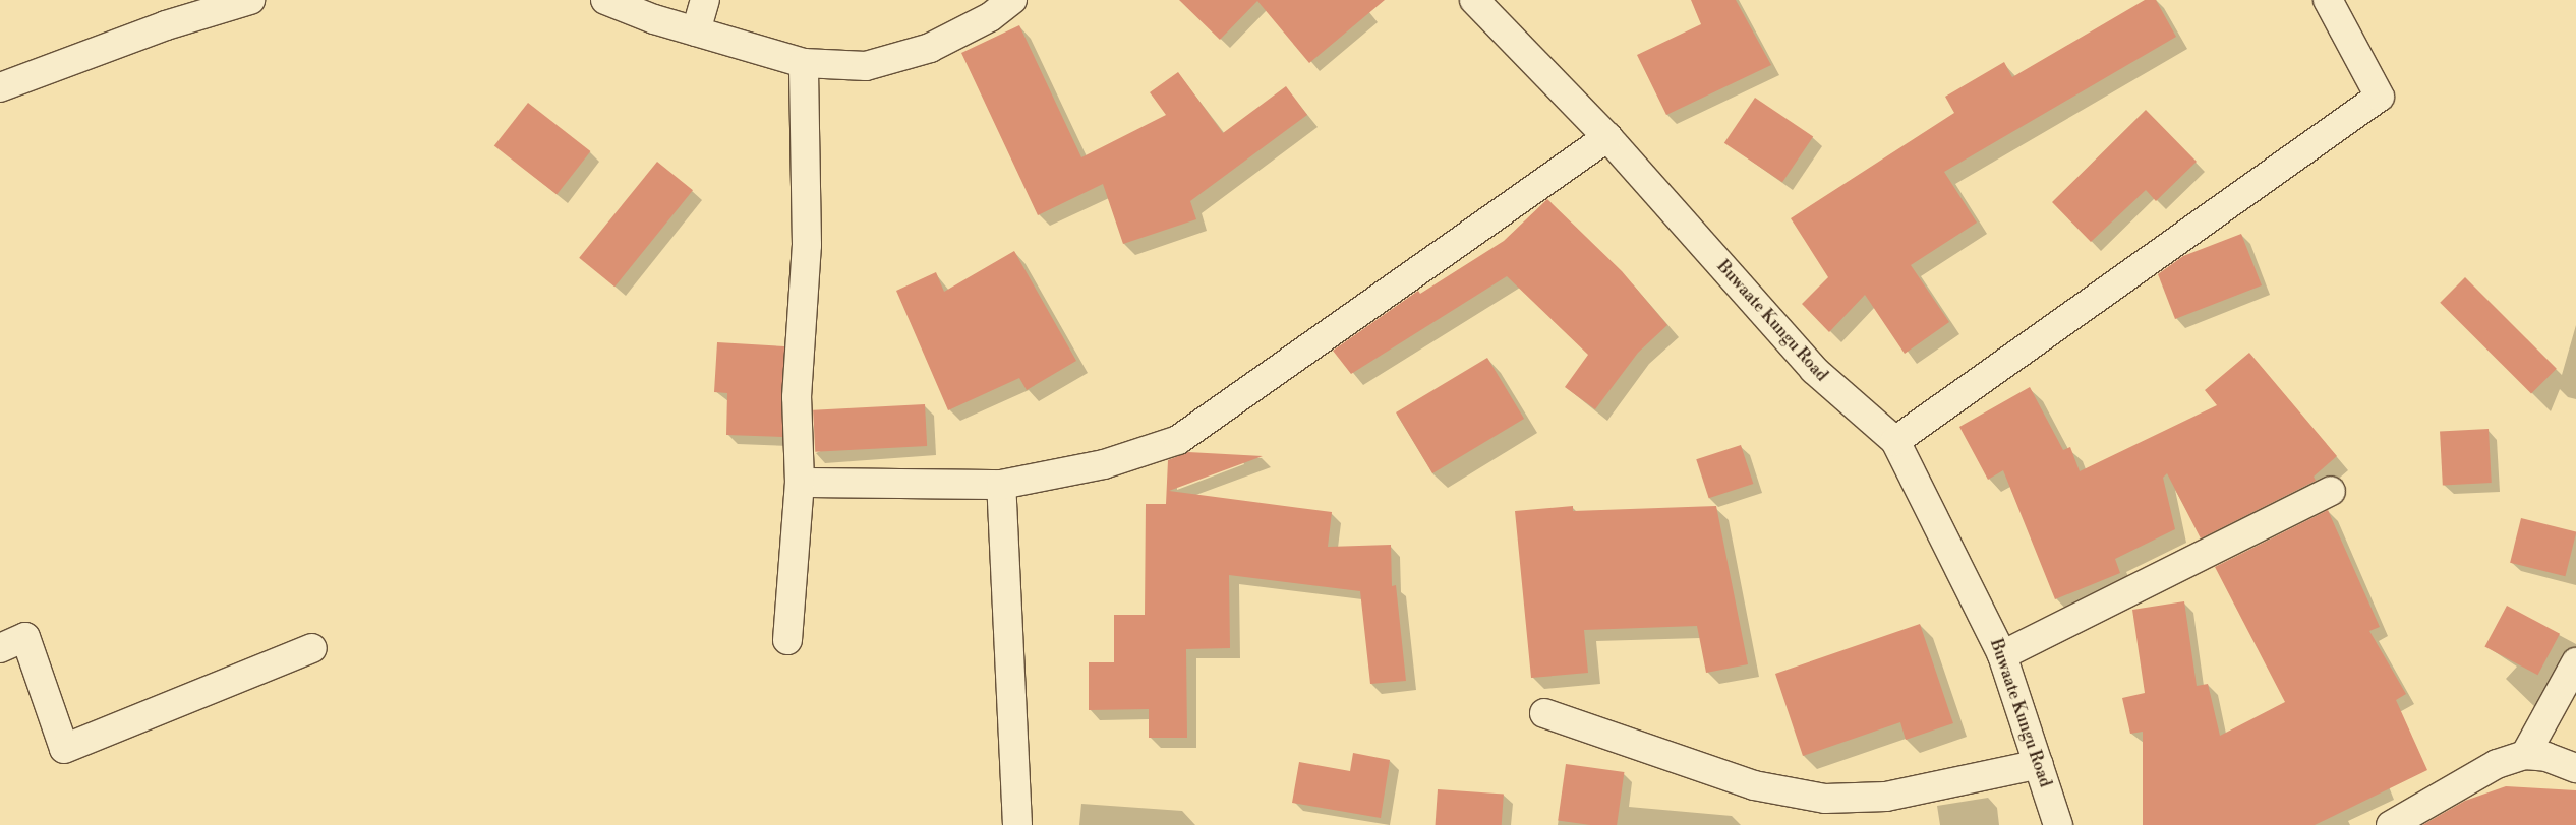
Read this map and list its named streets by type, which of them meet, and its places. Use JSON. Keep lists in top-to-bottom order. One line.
{"streets":{"street":["Buwaate Kungu Road"]}}
